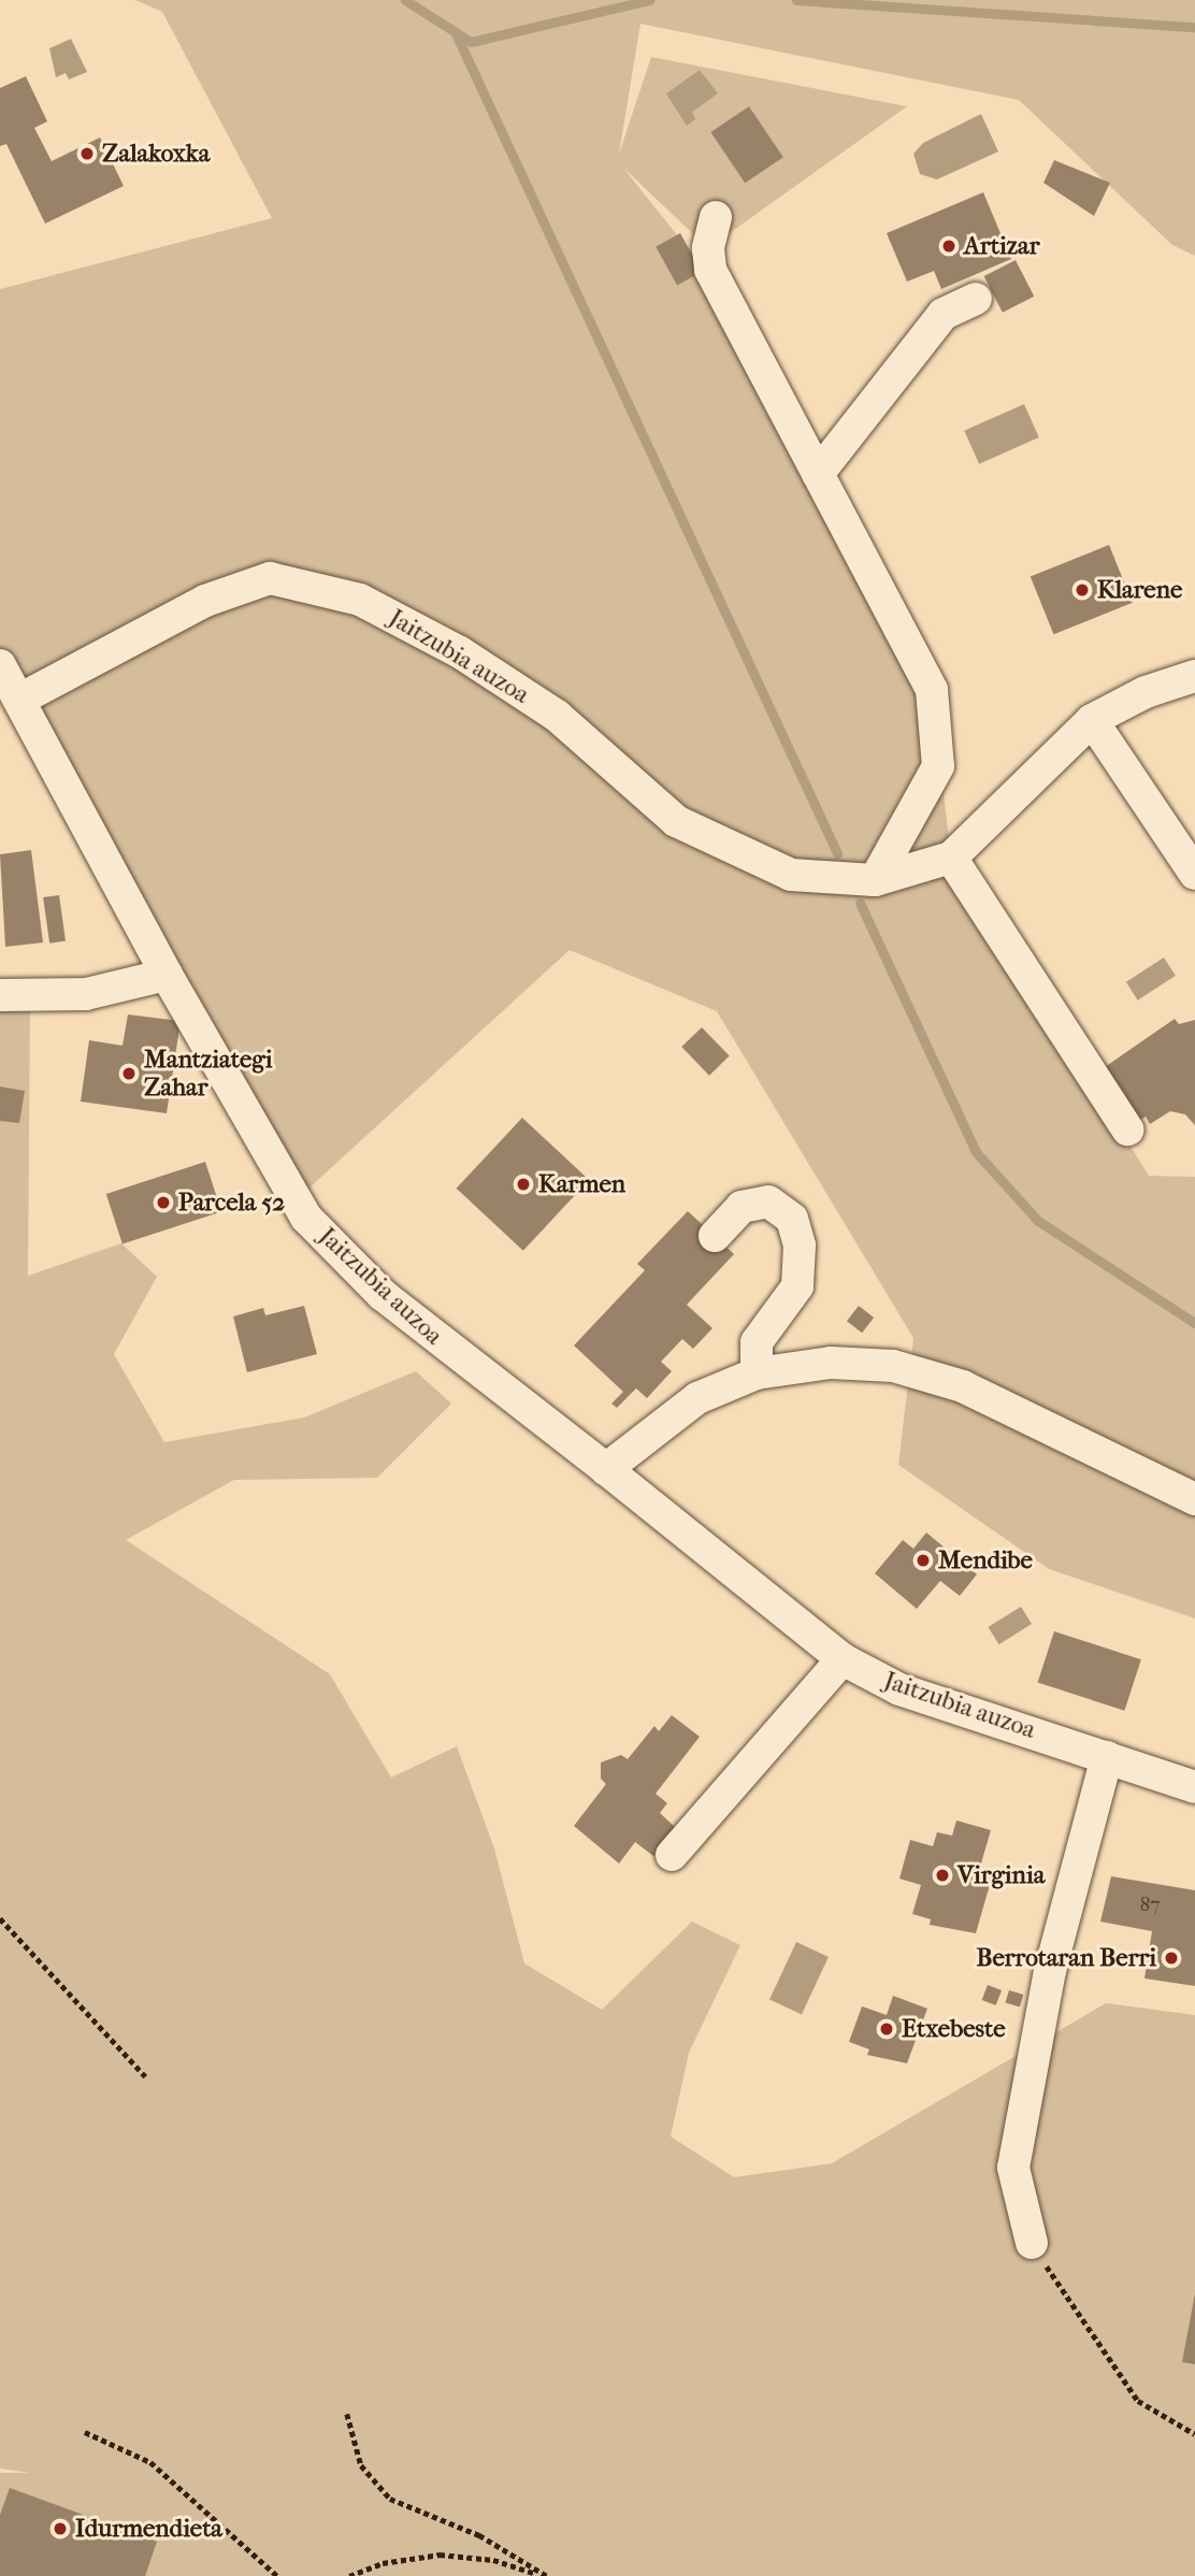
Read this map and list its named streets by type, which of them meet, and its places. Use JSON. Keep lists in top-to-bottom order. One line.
{"streets":{"street":["Jaitzubia auzoa"]},"places":["Zalakoxka","Artizar","Klarene","Mantziategi Zahar","Karmen","Parcela 52","Mendibe","Virginia","Berrotaran Berri","Etxebeste","Idurmendieta"],"house_numbers":["87"]}
